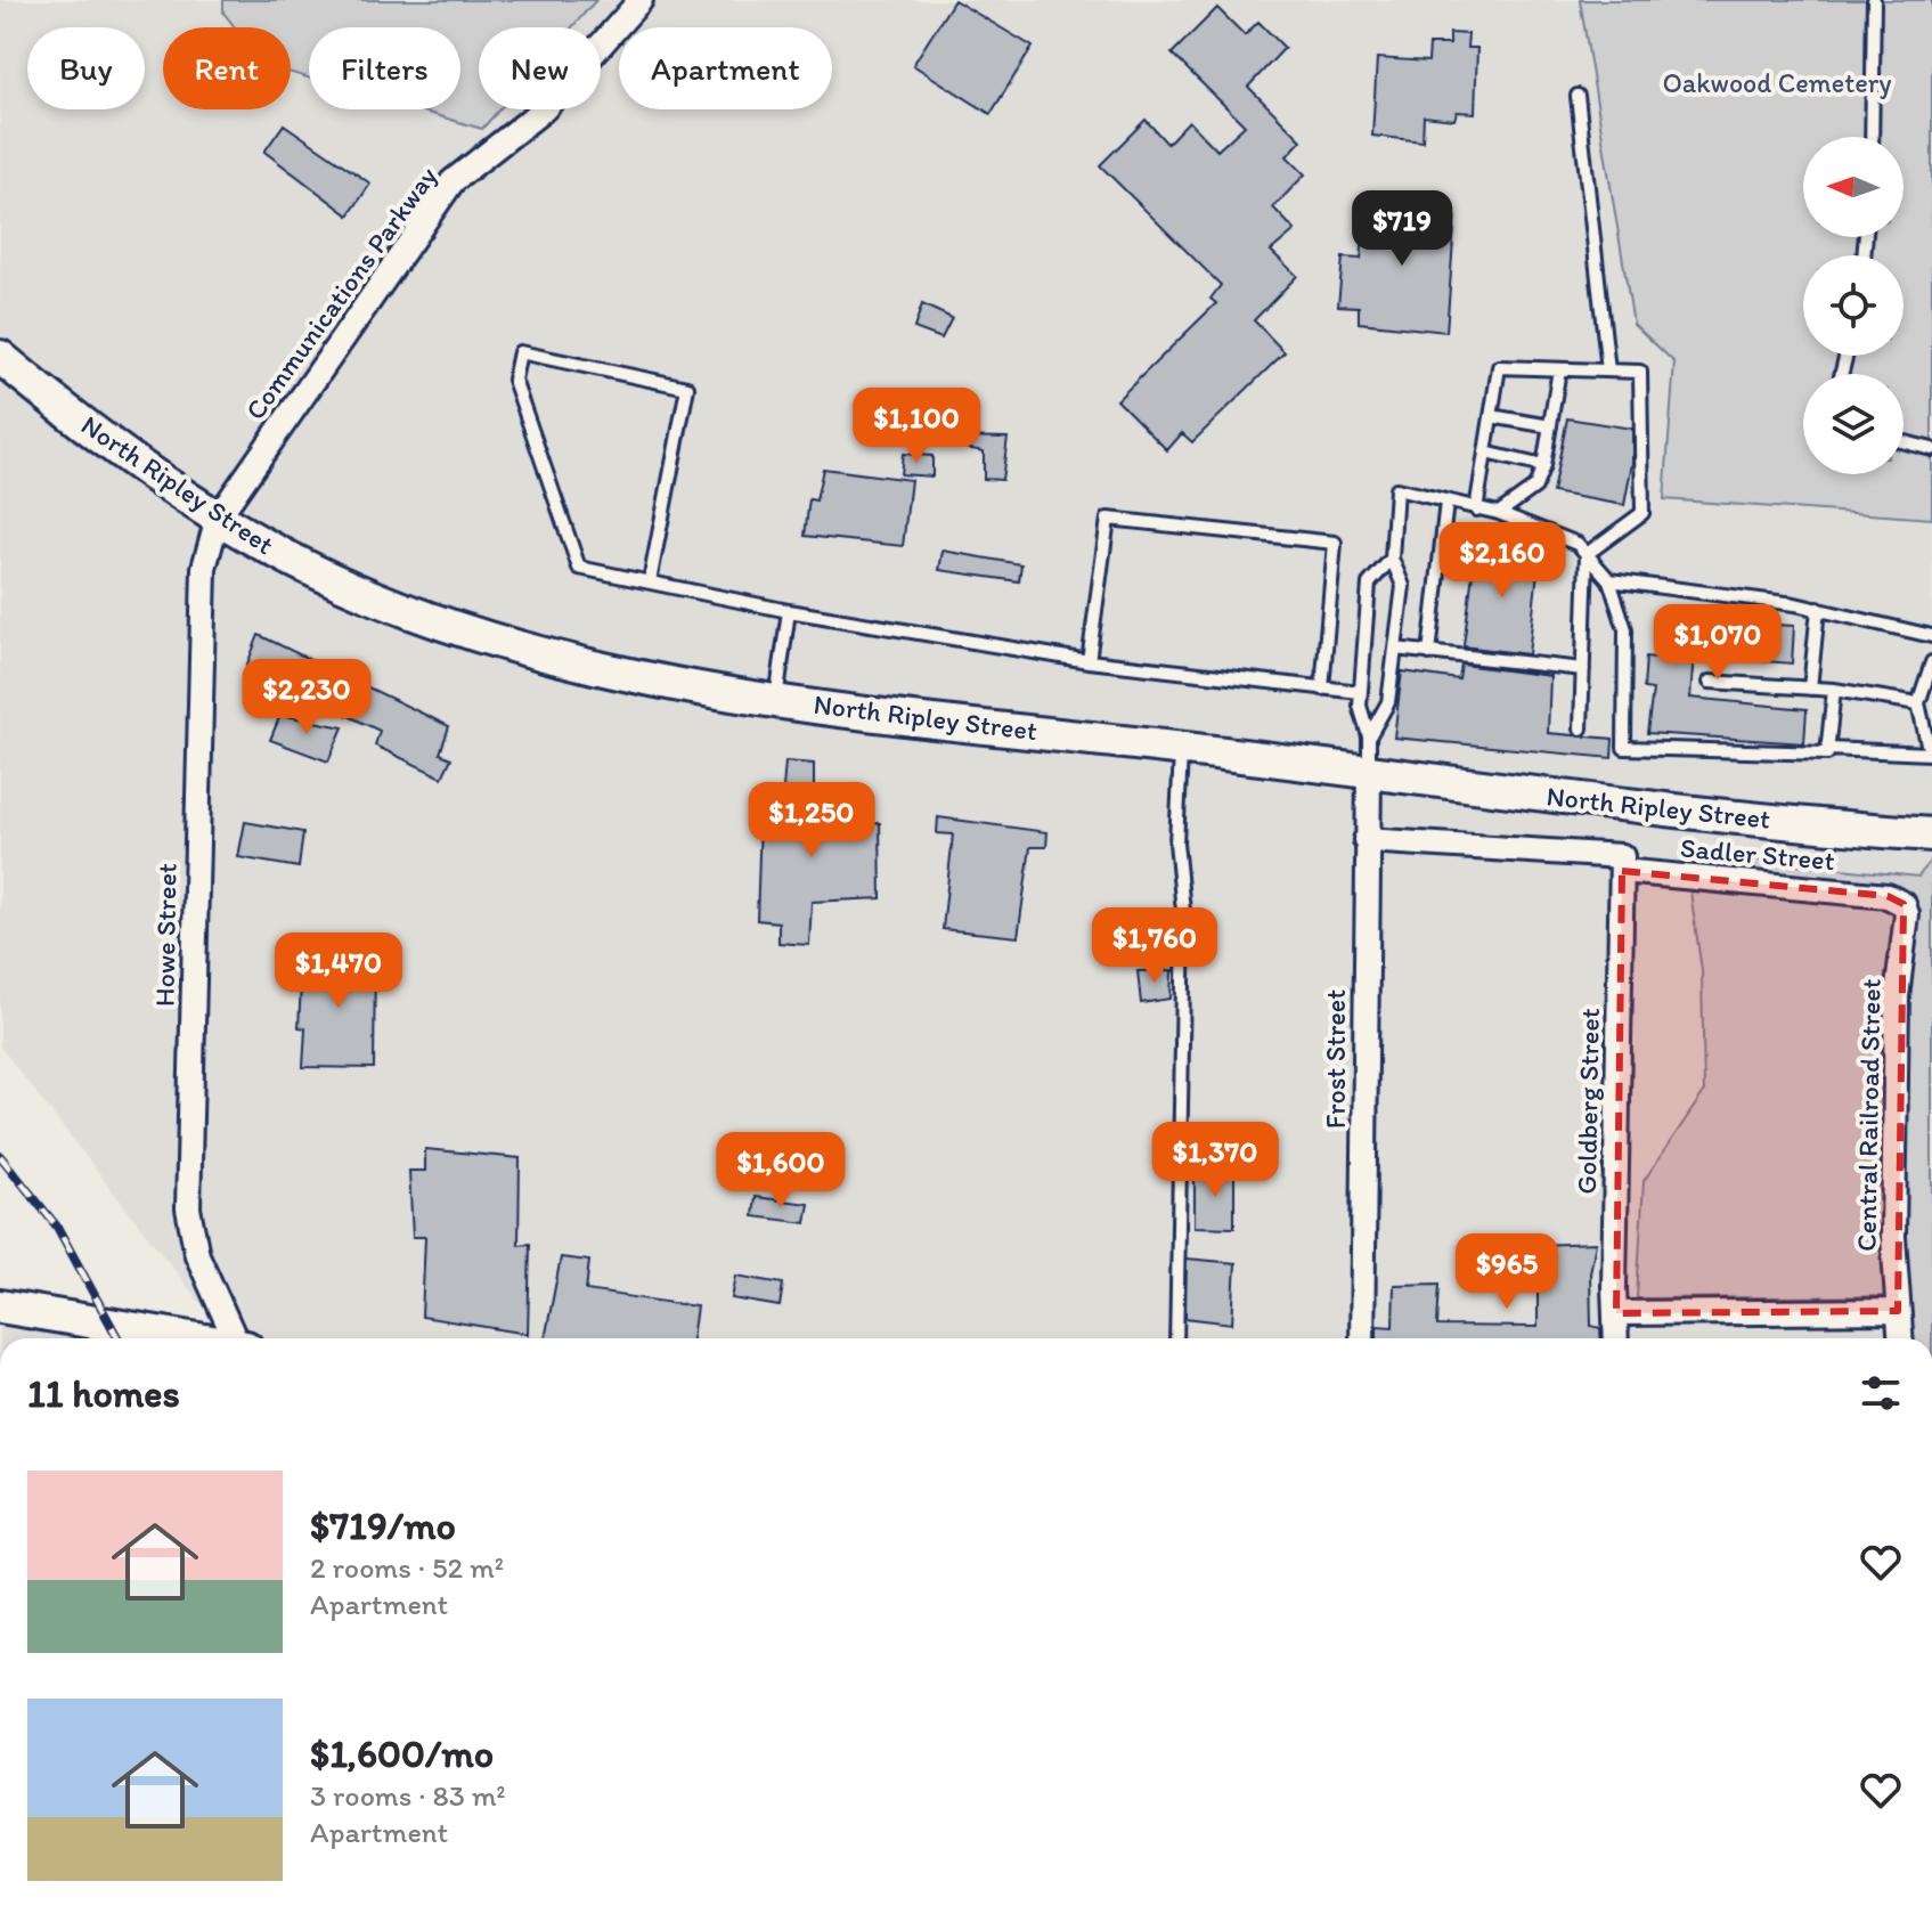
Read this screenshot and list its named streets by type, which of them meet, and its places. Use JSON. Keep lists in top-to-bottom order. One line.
{"streets":{"main road":["North Ripley Street"],"street":["Communications Parkway","Sadler Street","Howe Street","Frost Street","Goldberg Street","Central Railroad Street"]},"crossings":[["Communications Parkway","North Ripley Street"],["Communications Parkway","Howe Street"],["North Ripley Street","Howe Street"],["North Ripley Street","Frost Street"],["Sadler Street","Frost Street"],["Sadler Street","Goldberg Street"],["Sadler Street","Central Railroad Street"]],"parks":["Oakwood Cemetery"],"north":"left","page":{"chip":["Buy","Rent","Filters","New","Apartment"],"price":["$719","$1,100","$2,160","$1,070","$2,230","$1,250","$1,760","$1,470","$1,370","$1,600","$965"],"heading":"11 homes","list":[{"name":"$719/mo","note":"2 rooms · 52 m² · Apartment"},{"name":"$1,600/mo","note":"3 rooms · 83 m² · Apartment"}]}}
